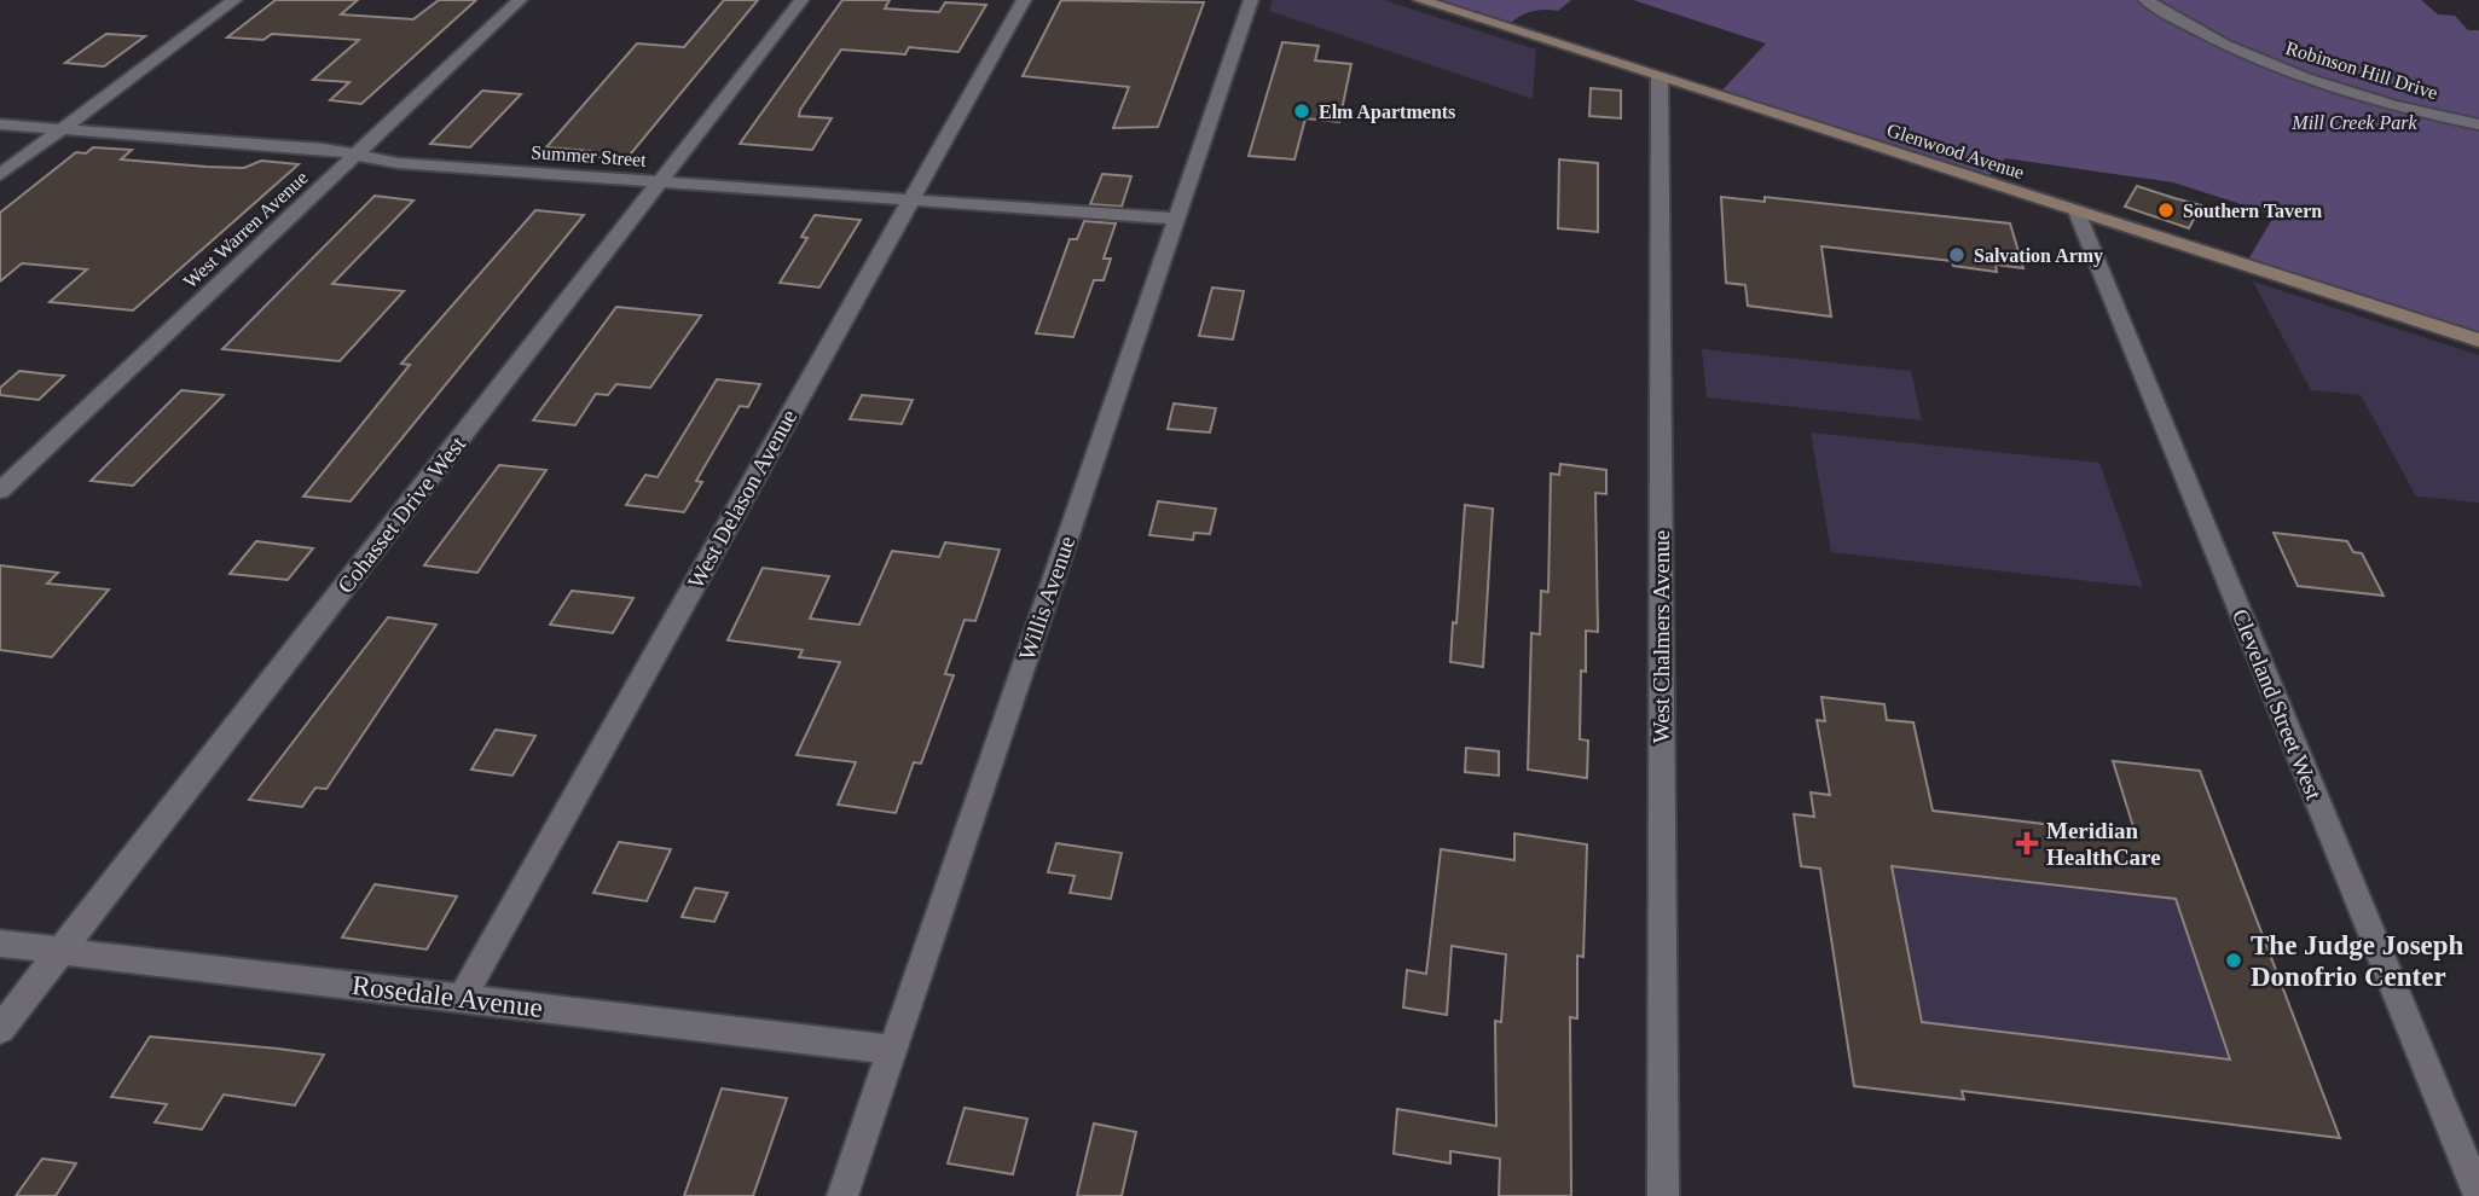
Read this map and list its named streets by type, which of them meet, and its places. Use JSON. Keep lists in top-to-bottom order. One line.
{"streets":{"main road":["Glenwood Avenue"],"street":["Robinson Hill Drive","Summer Street","West Warren Avenue","West Delason Avenue","Cohasset Drive West","Willis Avenue","West Chalmers Avenue","Cleveland Street West","Rosedale Avenue"]},"crossings":[["Glenwood Avenue","West Chalmers Avenue"],["Glenwood Avenue","Cleveland Street West"],["Summer Street","West Warren Avenue"],["Summer Street","West Delason Avenue"],["Summer Street","Cohasset Drive West"],["Summer Street","Willis Avenue"],["West Delason Avenue","Rosedale Avenue"],["Cohasset Drive West","Rosedale Avenue"],["Willis Avenue","Rosedale Avenue"]],"parks":["Mill Creek Park"],"places":{"other":["Elm Apartments","Southern Tavern","Salvation Army","The Judge Joseph Donofrio Center"],"health":["Meridian HealthCare"]}}
